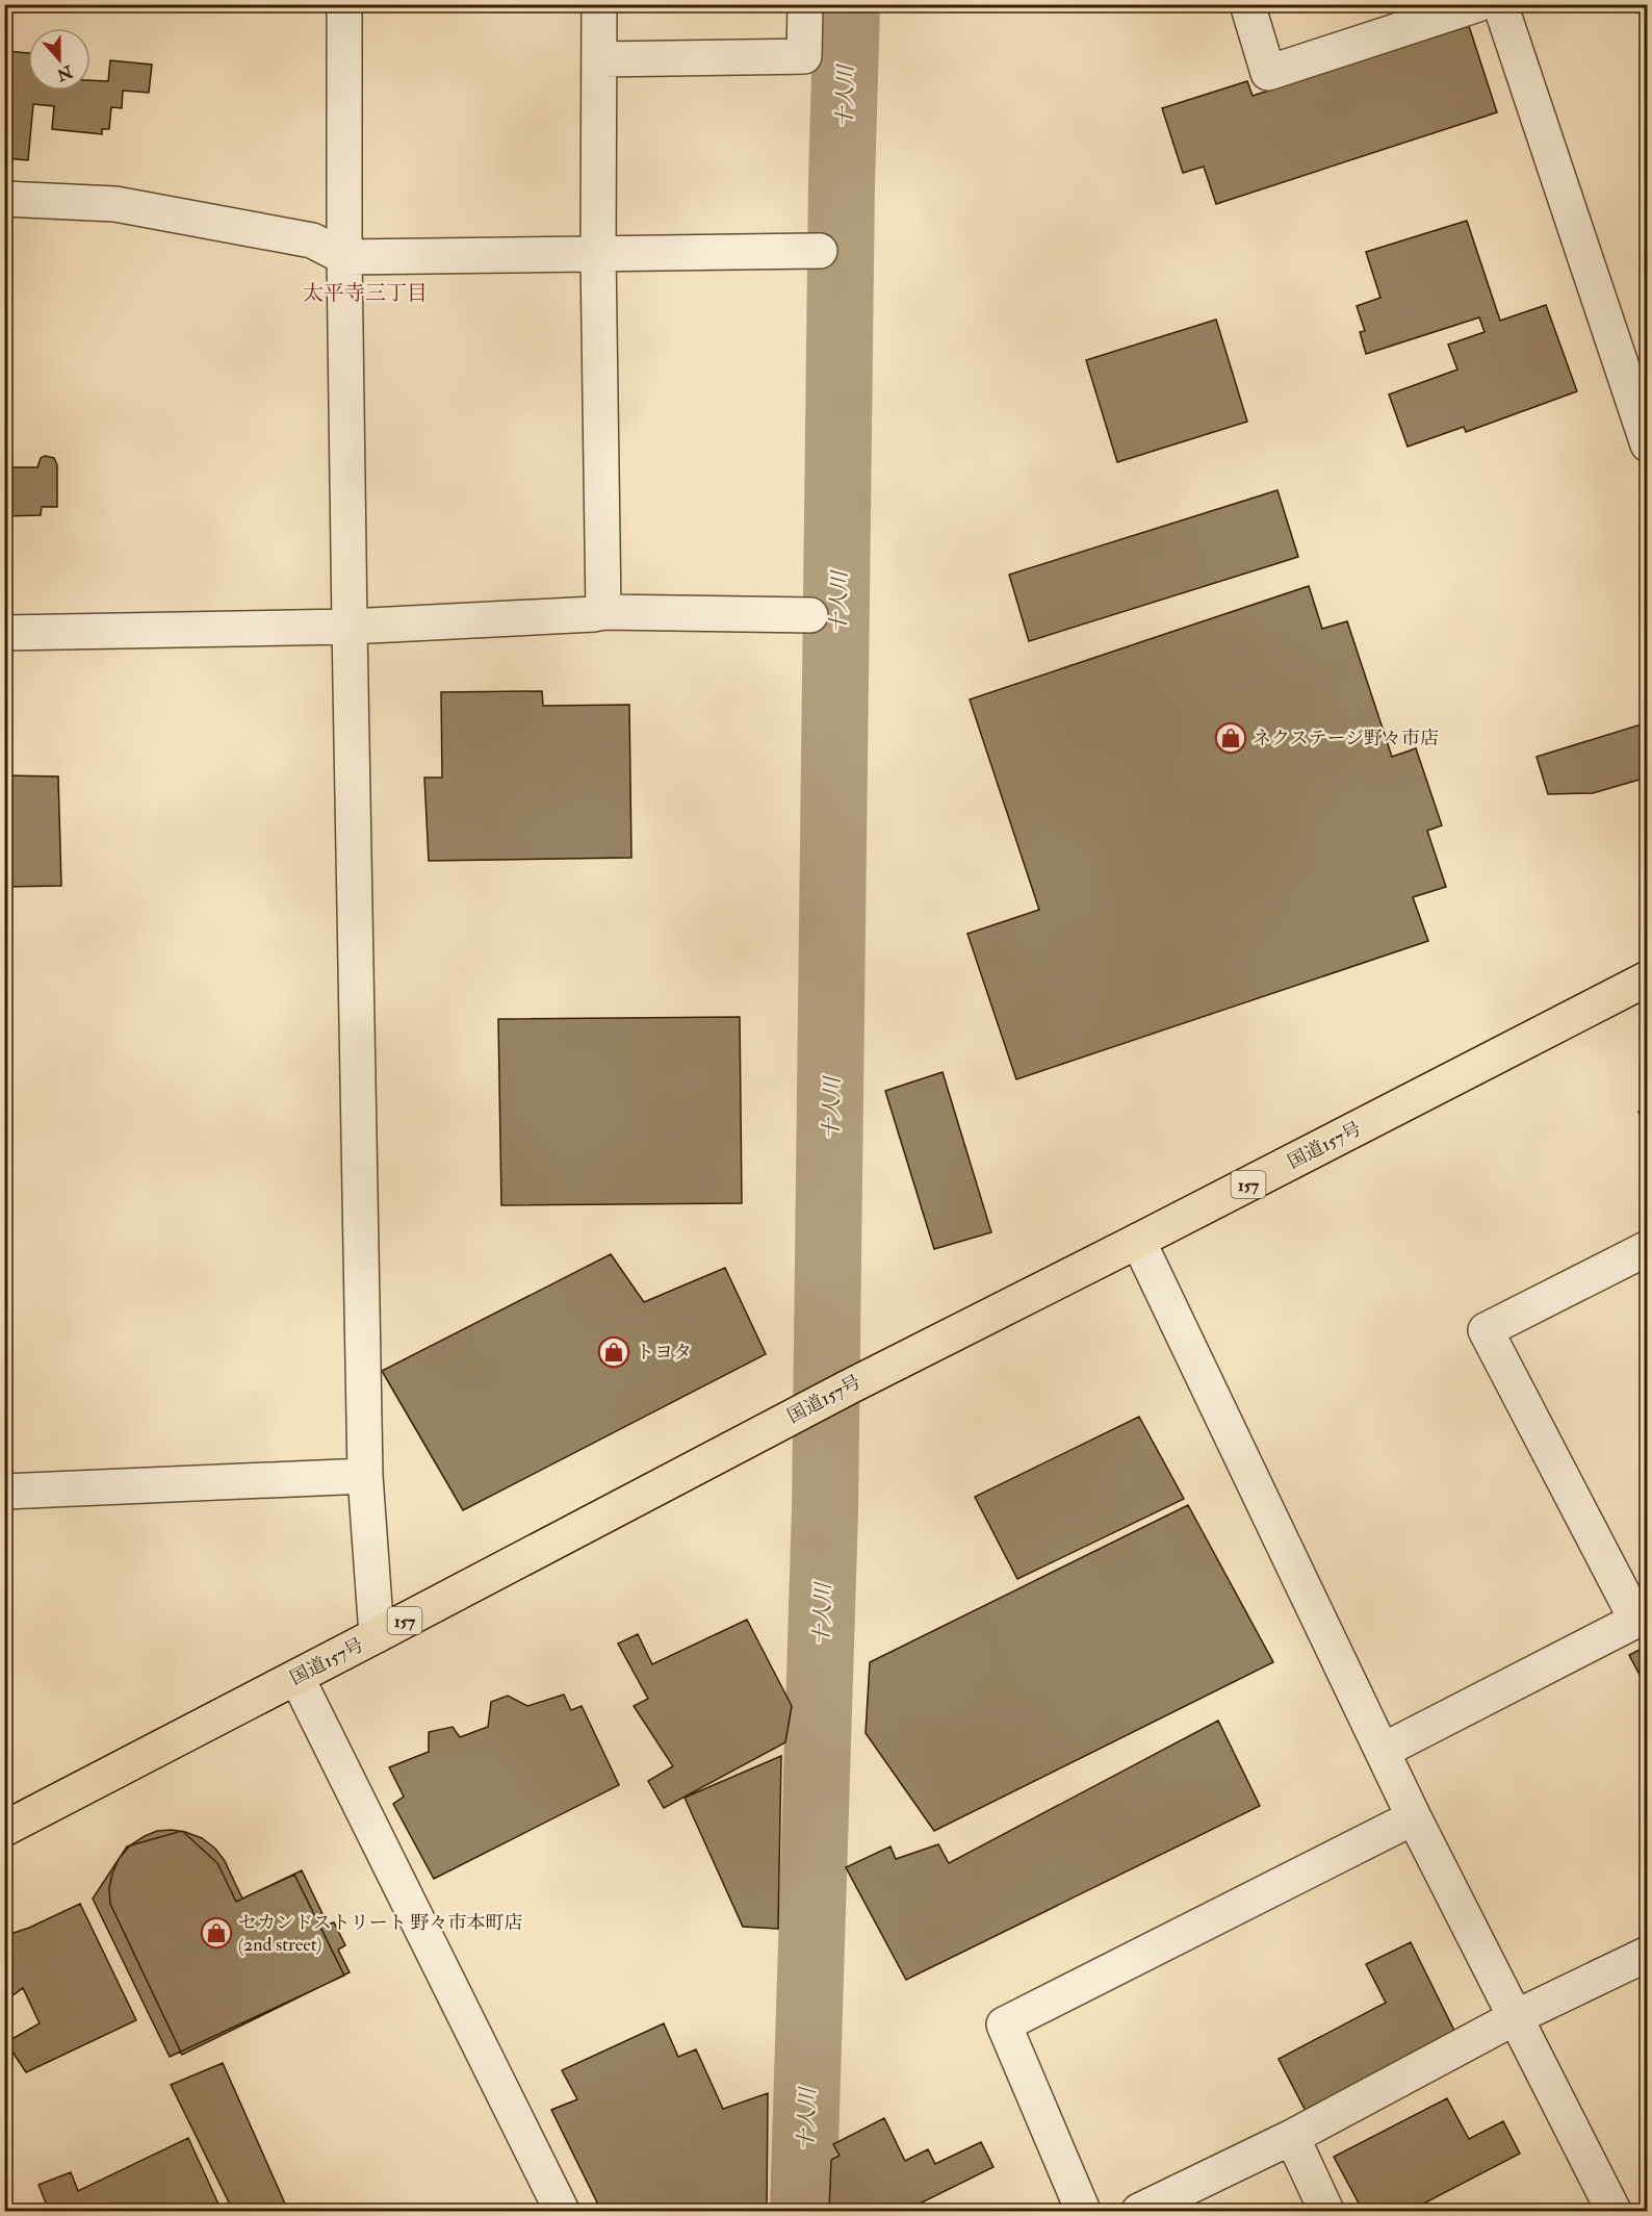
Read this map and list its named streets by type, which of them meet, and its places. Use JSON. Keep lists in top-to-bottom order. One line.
{"streets":{"highway":["国道157号","157"]},"districts":["太平寺三丁目"],"water":["十人川"],"places":{"shop":["ネクステージ野々市店","トヨタ","セカンドストリート 野々市本町店 (2nd street)"]},"north":"bottom"}
